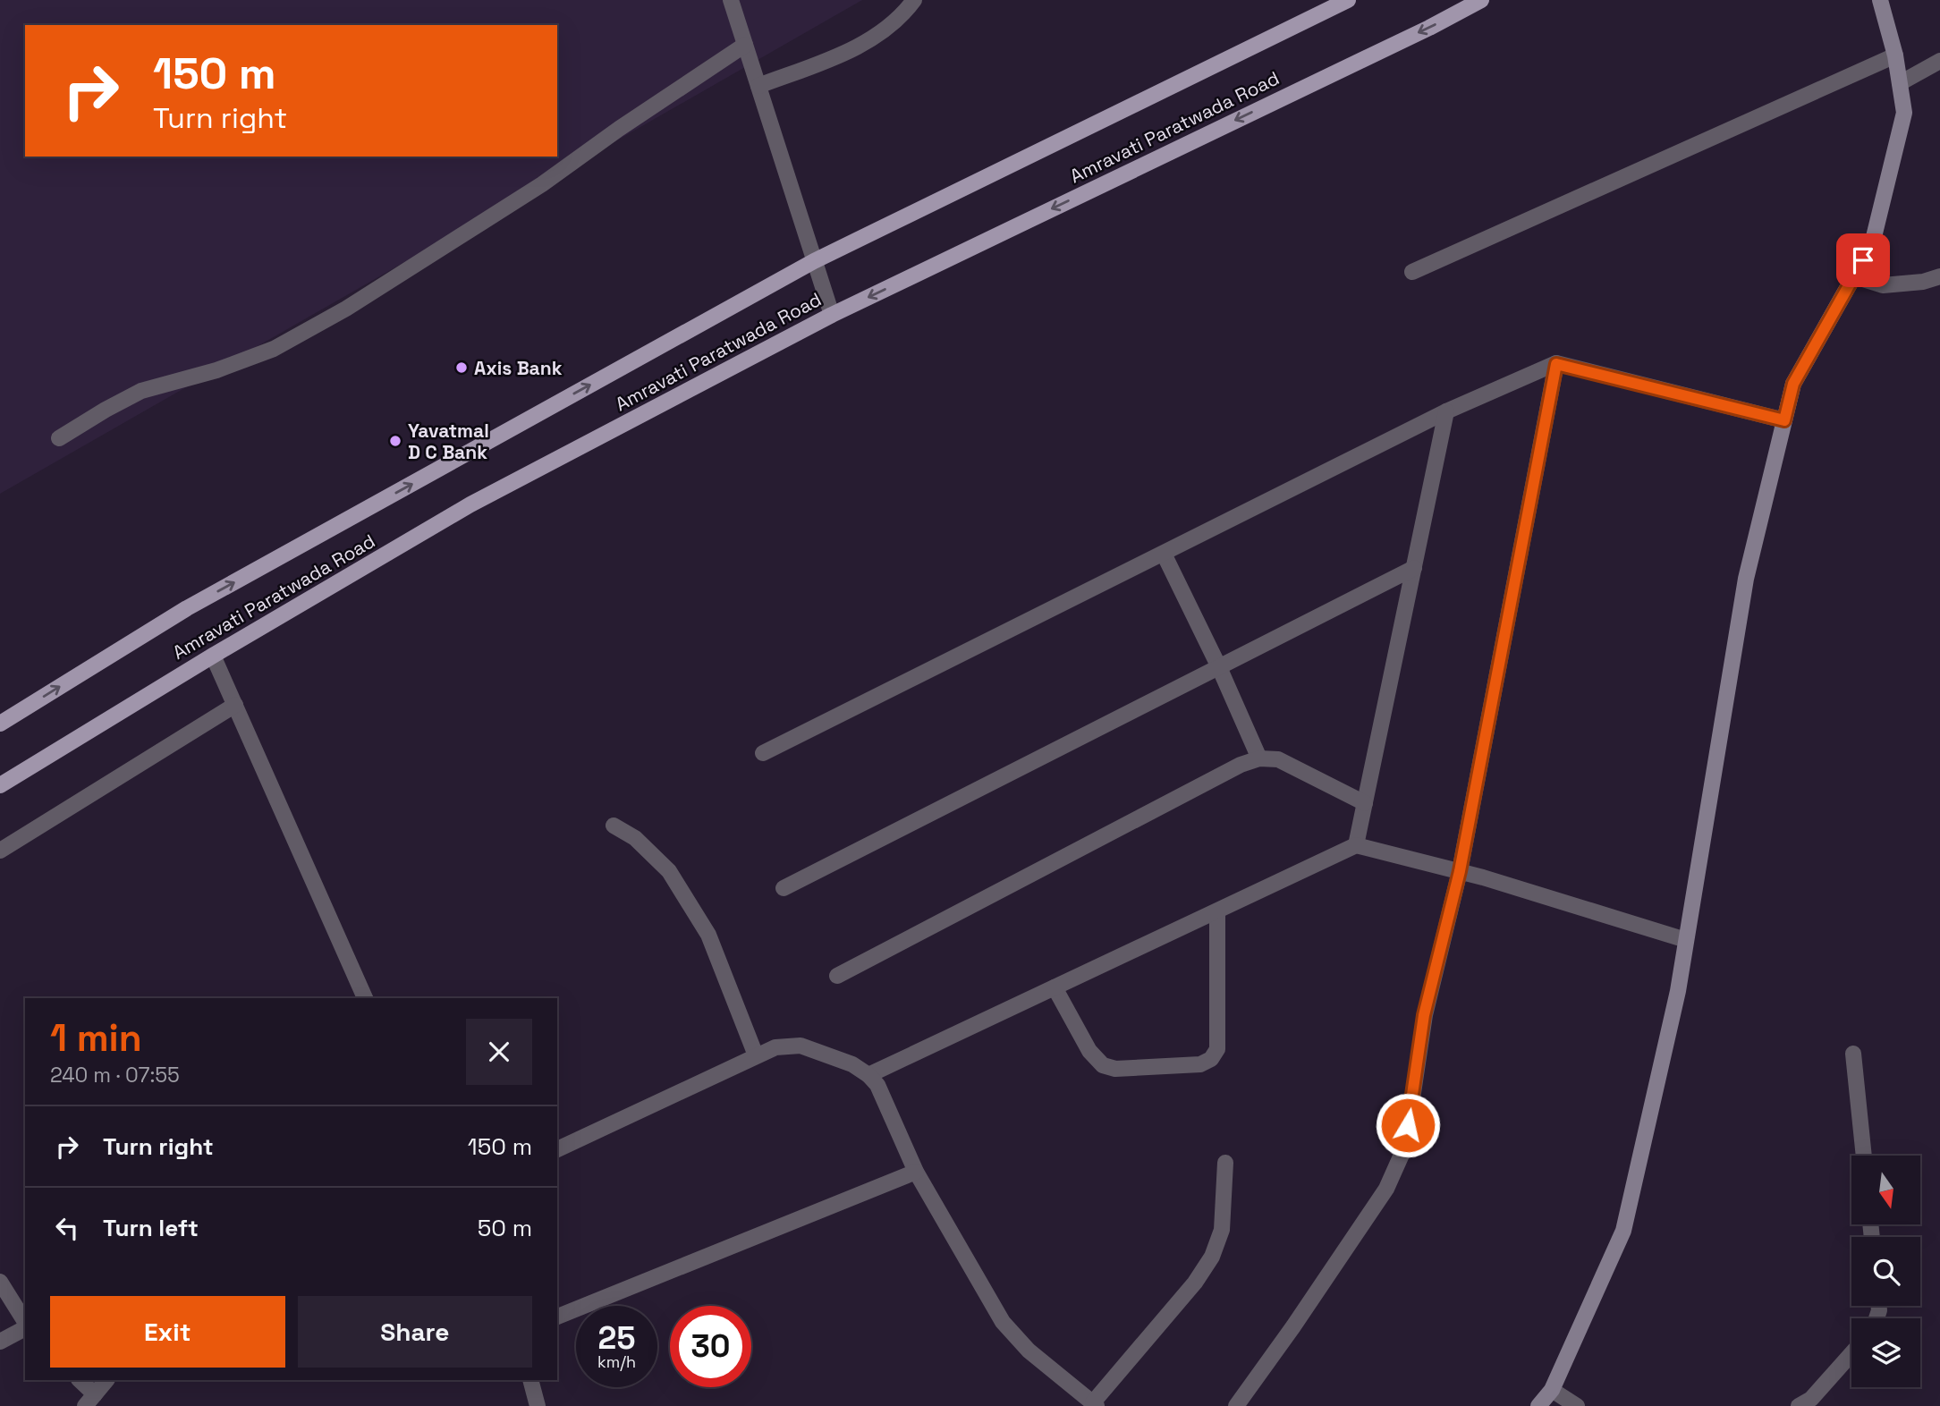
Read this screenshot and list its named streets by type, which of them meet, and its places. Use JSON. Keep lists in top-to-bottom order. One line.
{"streets":{"main road":["Amravati Paratwada Road"]},"places":["Axis Bank","Yavatmal D C Bank"],"north":"bottom","page":{"turn":["150 m","Turn right"],"heading":["1 min","240 m · 07:55"],"list":[{"name":"Turn right","value":"150 m"},{"name":"Turn left","value":"50 m"}],"buttons":["Exit","Share"],"speed":"25 km/h","limit":"30"}}
